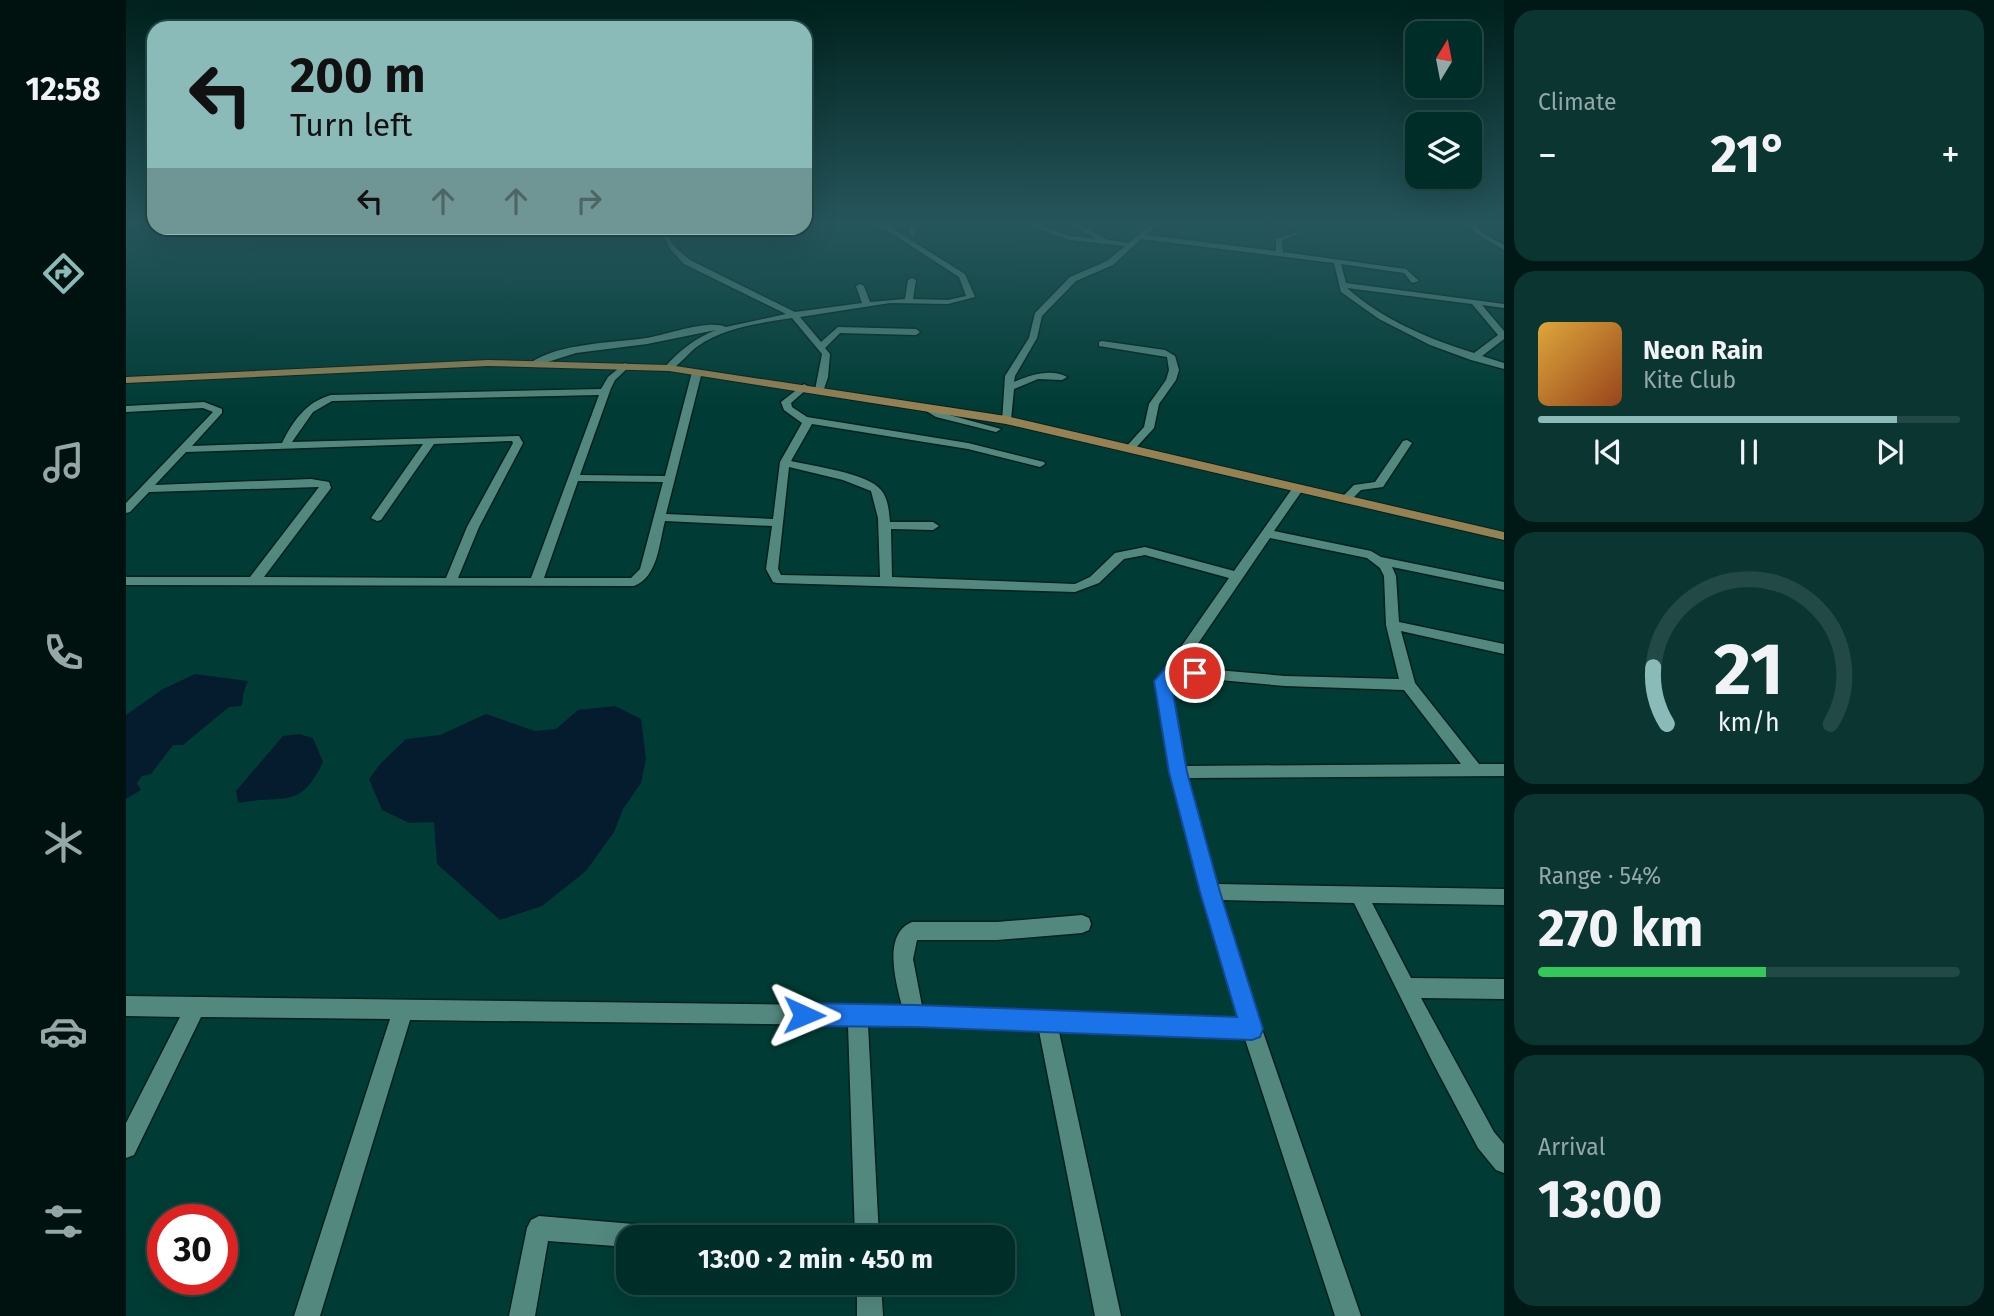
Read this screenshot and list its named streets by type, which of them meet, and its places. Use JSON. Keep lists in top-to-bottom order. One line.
{"north":"top","page":{"tabs":"12:58","tile":["Climate",["Range · 54%","270 km"],["Arrival","13:00"]],"turn":["200 m","Turn left"],"heat":["−","21°","+"],"song":["Neon Rain","Kite Club"],"limit":"30","trip":"13:00 · 2 min · 450 m","gauge":["21","km/h"]}}
